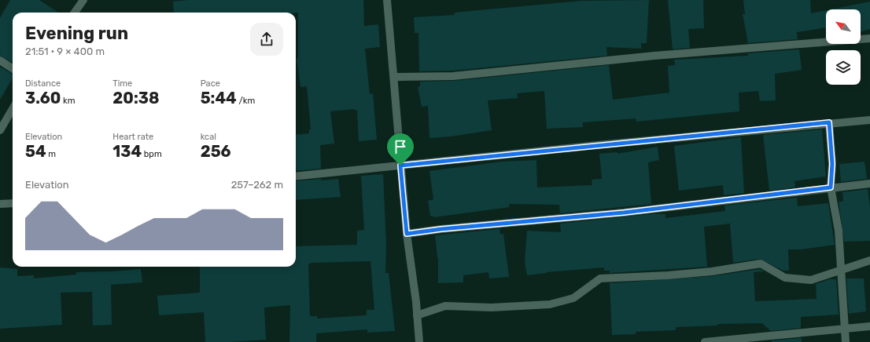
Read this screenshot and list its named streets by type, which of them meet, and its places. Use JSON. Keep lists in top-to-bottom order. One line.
{"north":"top left","page":{"heading":["Evening run","21:51 · 9 × 400 m"],"stats":[["Distance","3.60 km"],["Time","20:38"],["Pace","5:44 /km"],["Elevation","54 m"],["Heart rate","134 bpm"],["kcal","256"]],"chart":["Elevation","257–262 m"]}}
